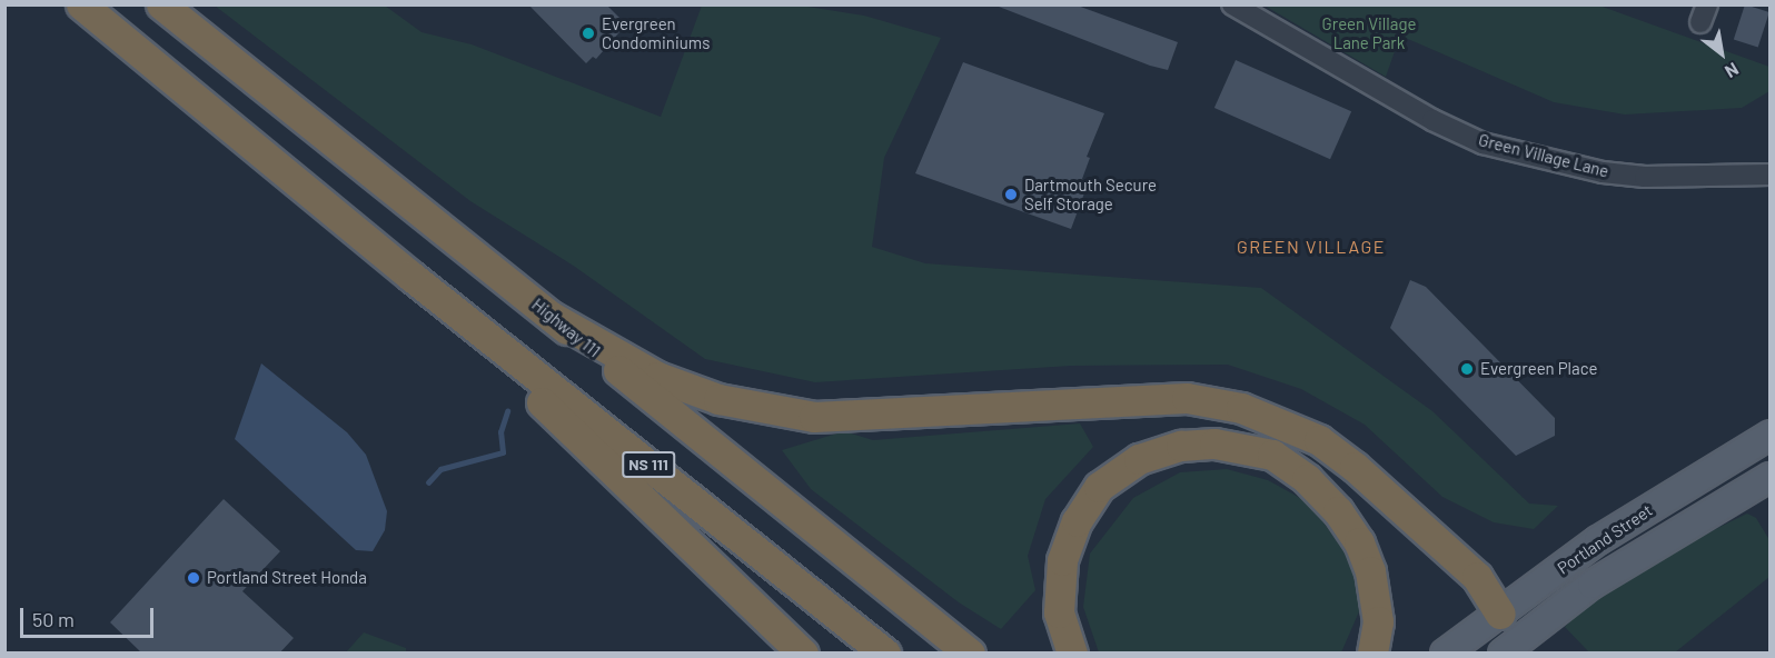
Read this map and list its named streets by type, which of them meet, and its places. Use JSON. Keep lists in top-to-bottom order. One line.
{"streets":{"highway":["Highway 111","NS 111"],"main road":["Portland Street"],"street":["Green Village Lane"]},"districts":["GREEN VILLAGE"],"parks":["Green Village Lane Park"],"places":["Evergreen Condominiums","Dartmouth Secure Self Storage","Evergreen Place","Portland Street Honda"],"scale_bar":"50 m","north":"bottom right"}
